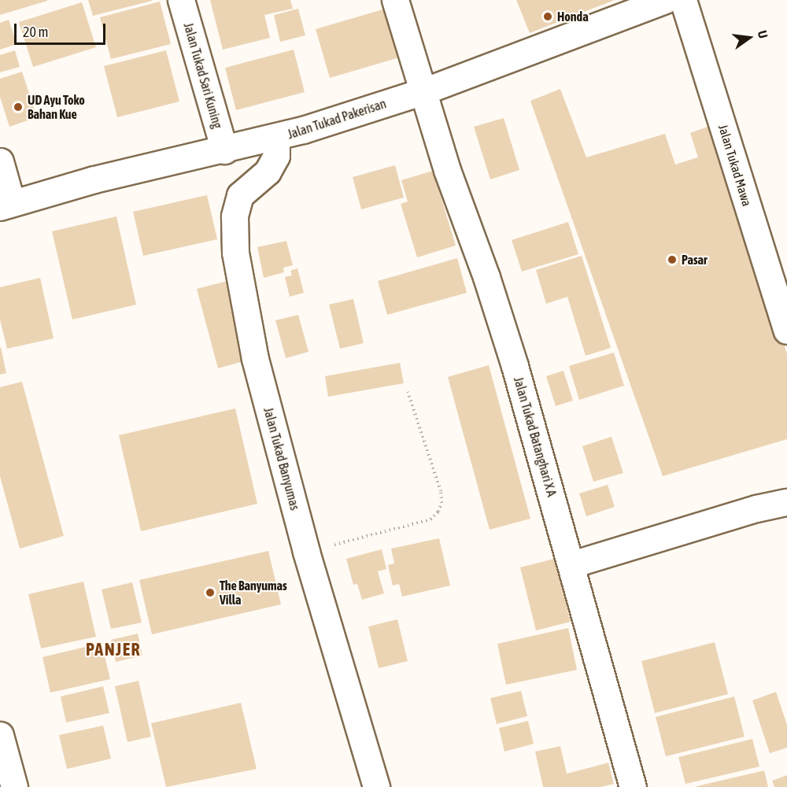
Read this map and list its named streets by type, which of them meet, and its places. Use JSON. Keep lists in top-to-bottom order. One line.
{"streets":{"street":["Jalan Tukad Sari Kuning","Jalan Tukad Pakerisan","Jalan Tukad Mawa","Jalan Tukad Batanghari X A","Jalan Tukad Banyumas"]},"crossings":[["Jalan Tukad Sari Kuning","Jalan Tukad Pakerisan"],["Jalan Tukad Pakerisan","Jalan Tukad Batanghari X A"],["Jalan Tukad Pakerisan","Jalan Tukad Banyumas"]],"districts":["PANJER"],"places":["Honda","UD Ayu Toko Bahan Kue","Pasar","The Banyumas Villa"],"scale_bar":"20 m","north":"right"}
